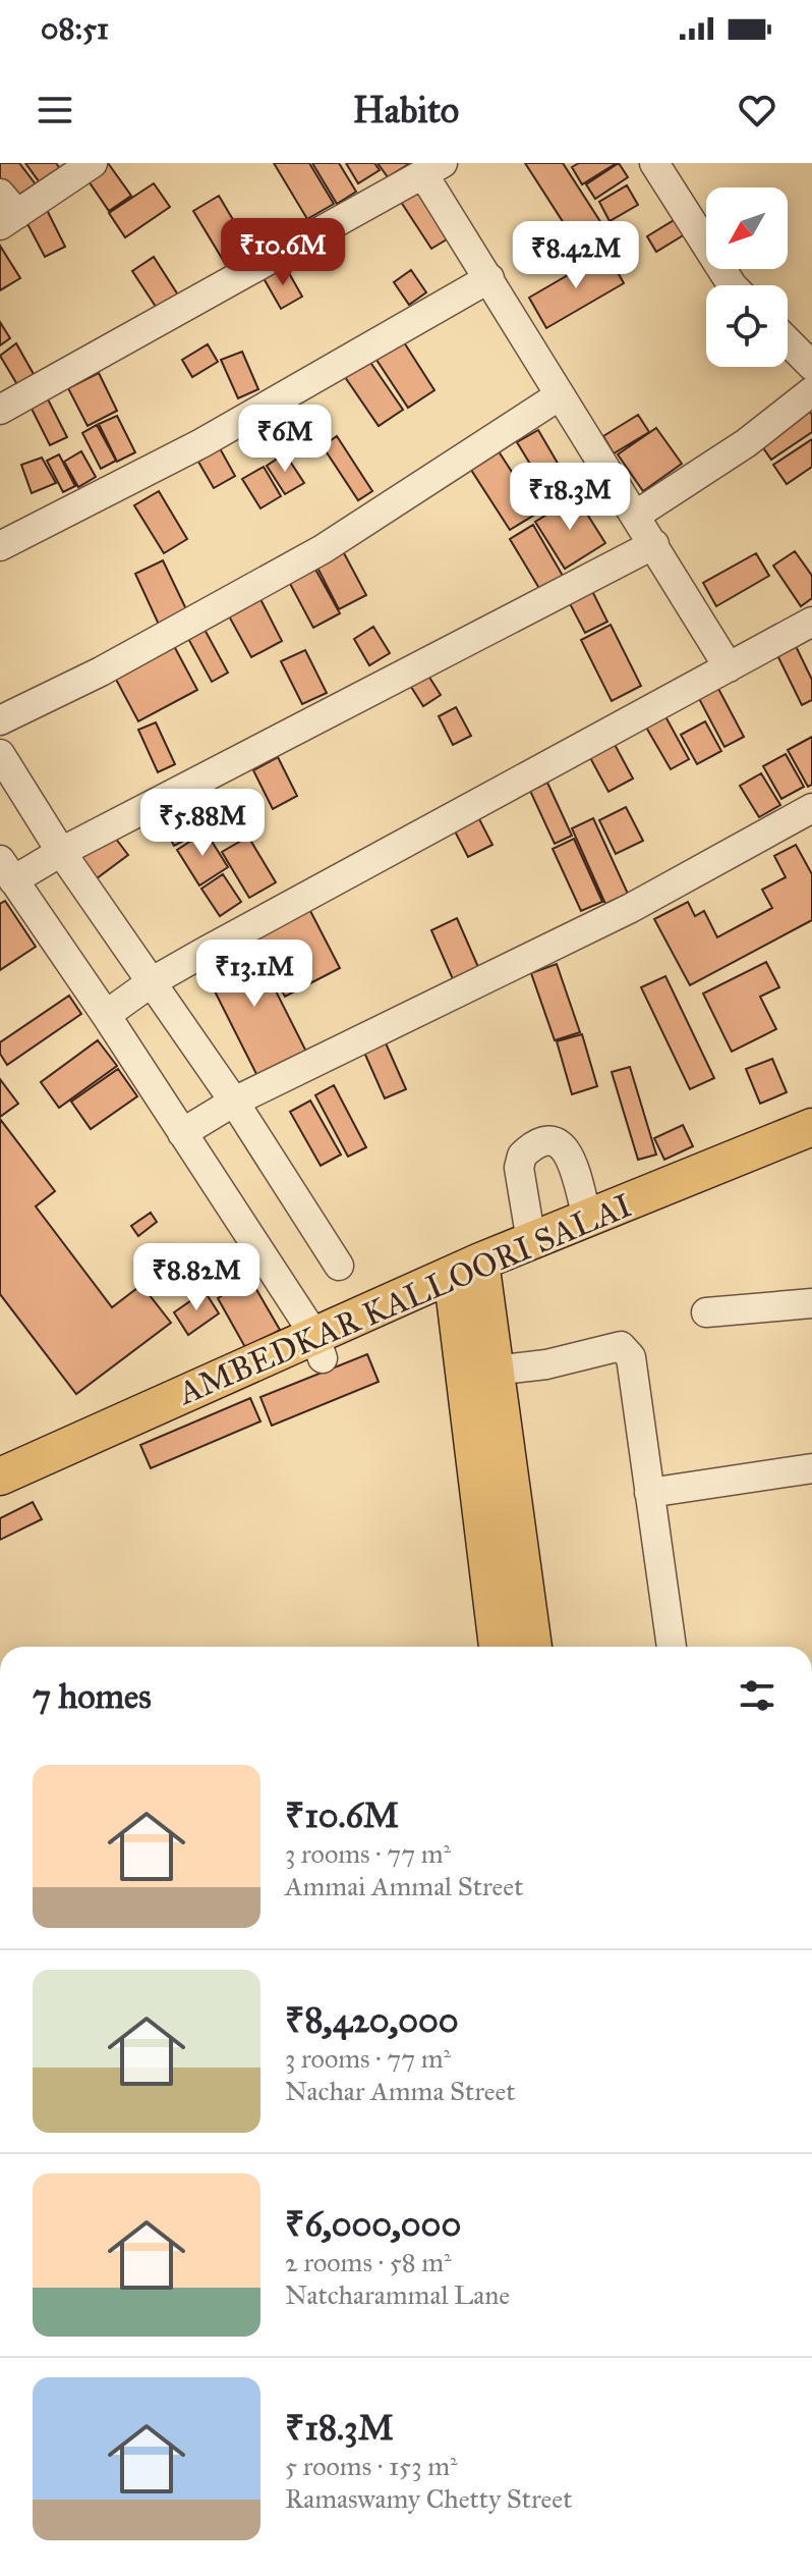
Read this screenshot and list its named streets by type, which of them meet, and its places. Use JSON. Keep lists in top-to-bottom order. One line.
{"streets":{"main road":["AMBEDKAR KALLOORI SALAI"]},"north":"bottom left","page":{"status":"08:51","header":"Habito","price":["₹10.6M","₹8.42M","₹6M","₹18.3M","₹5.88M","₹13.1M","₹8.82M"],"heading":"7 homes","list":[{"name":"₹10.6M","note":"3 rooms · 77 m² · Ammai Ammal Street"},{"name":"₹8,420,000","note":"3 rooms · 77 m² · Nachar Amma Street"},{"name":"₹6,000,000","note":"2 rooms · 58 m² · Natcharammal Lane"},{"name":"₹18.3M","note":"5 rooms · 153 m² · Ramaswamy Chetty Street"}]}}
